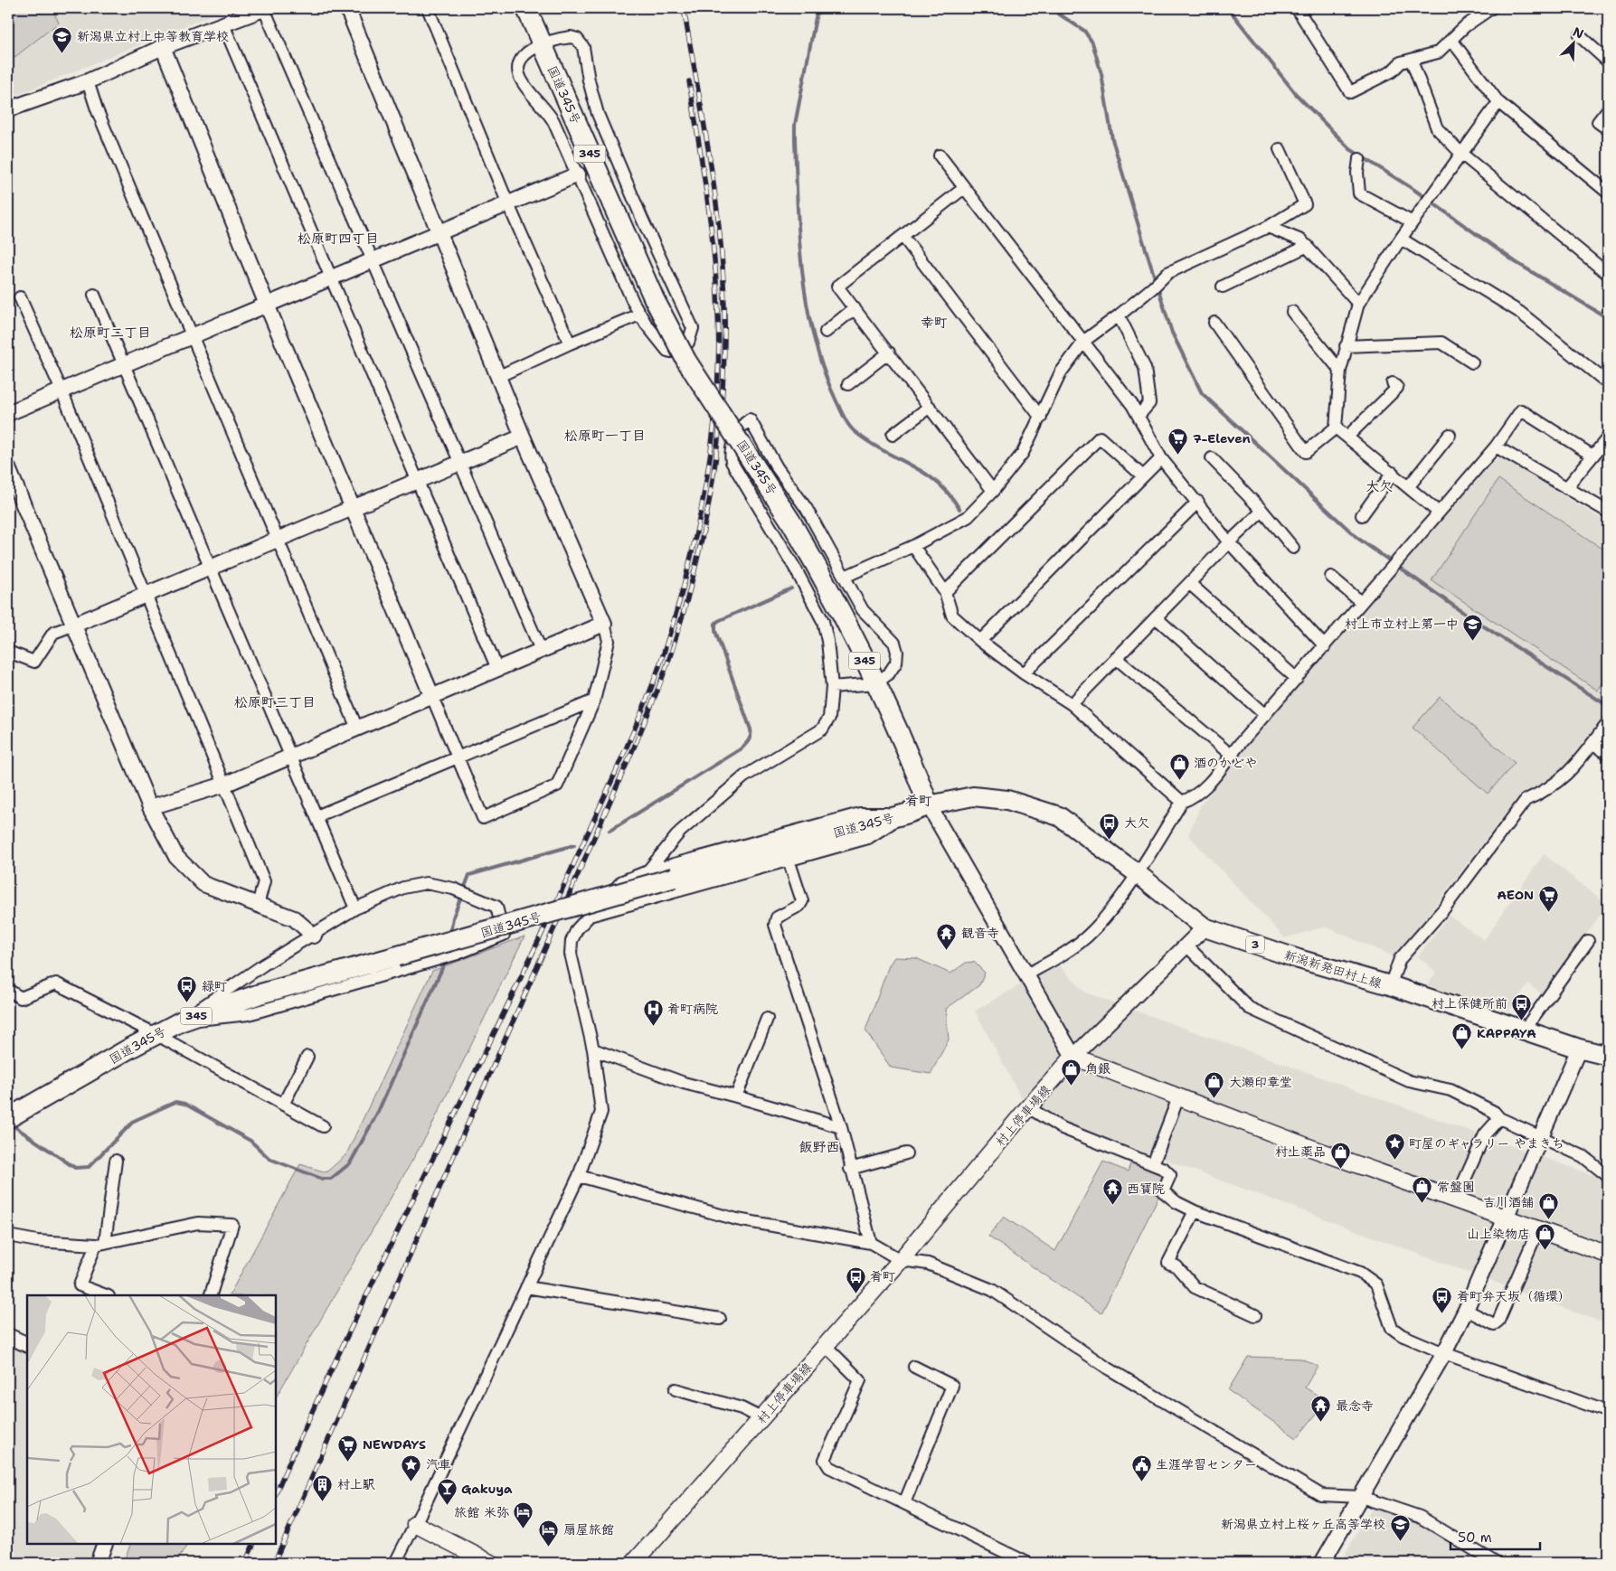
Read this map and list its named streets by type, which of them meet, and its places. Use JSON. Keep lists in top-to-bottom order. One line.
{"streets":{"highway":["国道345号","345"],"main road":["3","新潟新発田村上線","村上停車場線"]},"crossings":[["国道345号","新潟新発田村上線"]],"districts":["松原町四丁目","幸町","松原町二丁目","松原町一丁目","大欠","松原町三丁目","肴町","飯野西"],"places":{"school or university":["新潟県立村上中等教育学校","村上市立村上第一中","新潟県立村上桜ヶ丘高等学校"],"supermarket":["7-Eleven","AEON","NEWDAYS"],"shop":["酒のかどや","KAPPAYA","角銀","大瀬印章堂","村上薬品","常盤園","吉川酒舗","山上染物店"],"bus stop":["大欠","緑町","村上保健所前","肴町","肴町弁天坂（循環）"],"temple":["観音寺","西寳院","最念寺"],"hospital":["肴町病院"],"place":["町屋のギャラリー やまきち","汽車"],"public building":["生涯学習センター"],"building":["村上駅"],"bar":["Gakuya"],"hotel":["旅館 米弥","扇屋旅館"]},"scale_bar":"50 m","north":"top right"}
